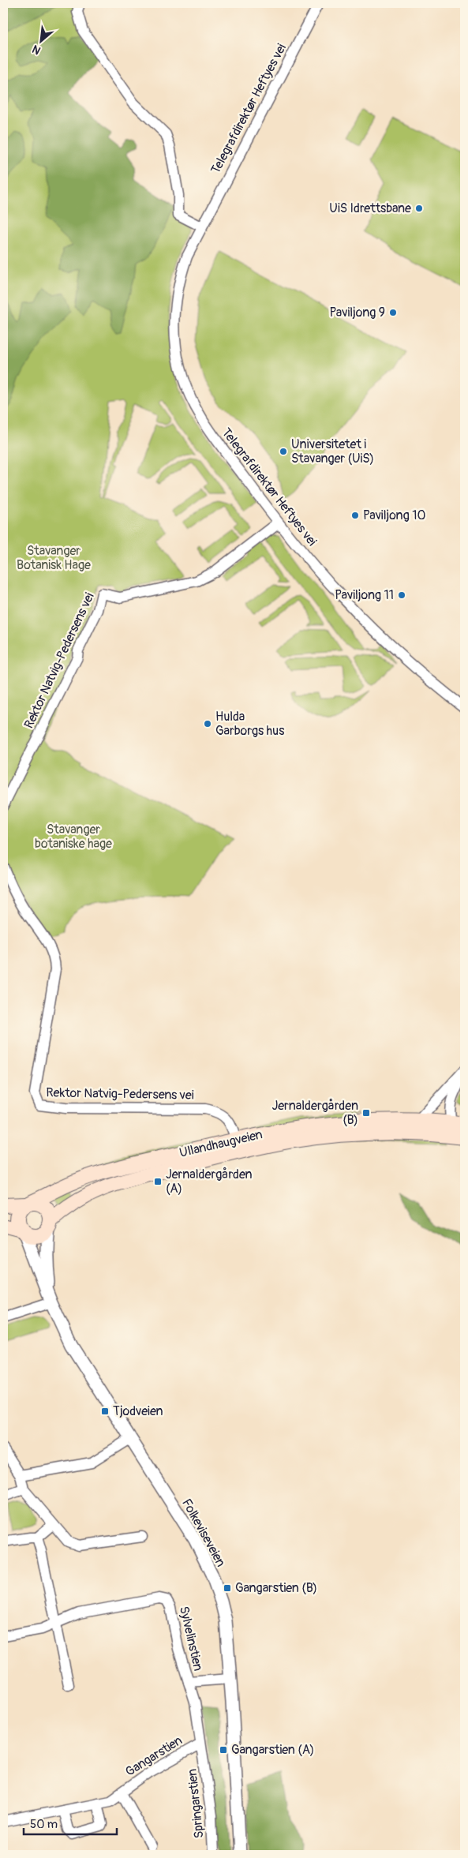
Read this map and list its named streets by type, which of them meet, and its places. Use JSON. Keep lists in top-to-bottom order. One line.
{"streets":{"main road":["Ullandhaugveien"],"street":["Telegrafdirektør Heftyes vei","Rektor Natvig-Pedersens vei","Folkeviseveien","Sylvelinstien","Gangarstien","Springarstien"]},"crossings":[["Telegrafdirektør Heftyes vei","Rektor Natvig-Pedersens vei"],["Rektor Natvig-Pedersens vei","Ullandhaugveien"],["Ullandhaugveien","Folkeviseveien"],["Sylvelinstien","Springarstien"],["Gangarstien","Springarstien"]],"parks":["Stavanger Botanisk Hage","Stavanger botaniske hage"],"places":{"other":["UiS Idrettsbane","Paviljong 9","Universitetet i Stavanger (UiS)","Paviljong 10","Paviljong 11","Hulda Garborgs hus"],"transit":["Jernaldergården (B)","Jernaldergården (A)","Tjodveien","Gangarstien (B)","Gangarstien (A)"]},"scale_bar":"50 m","north":"bottom left"}
